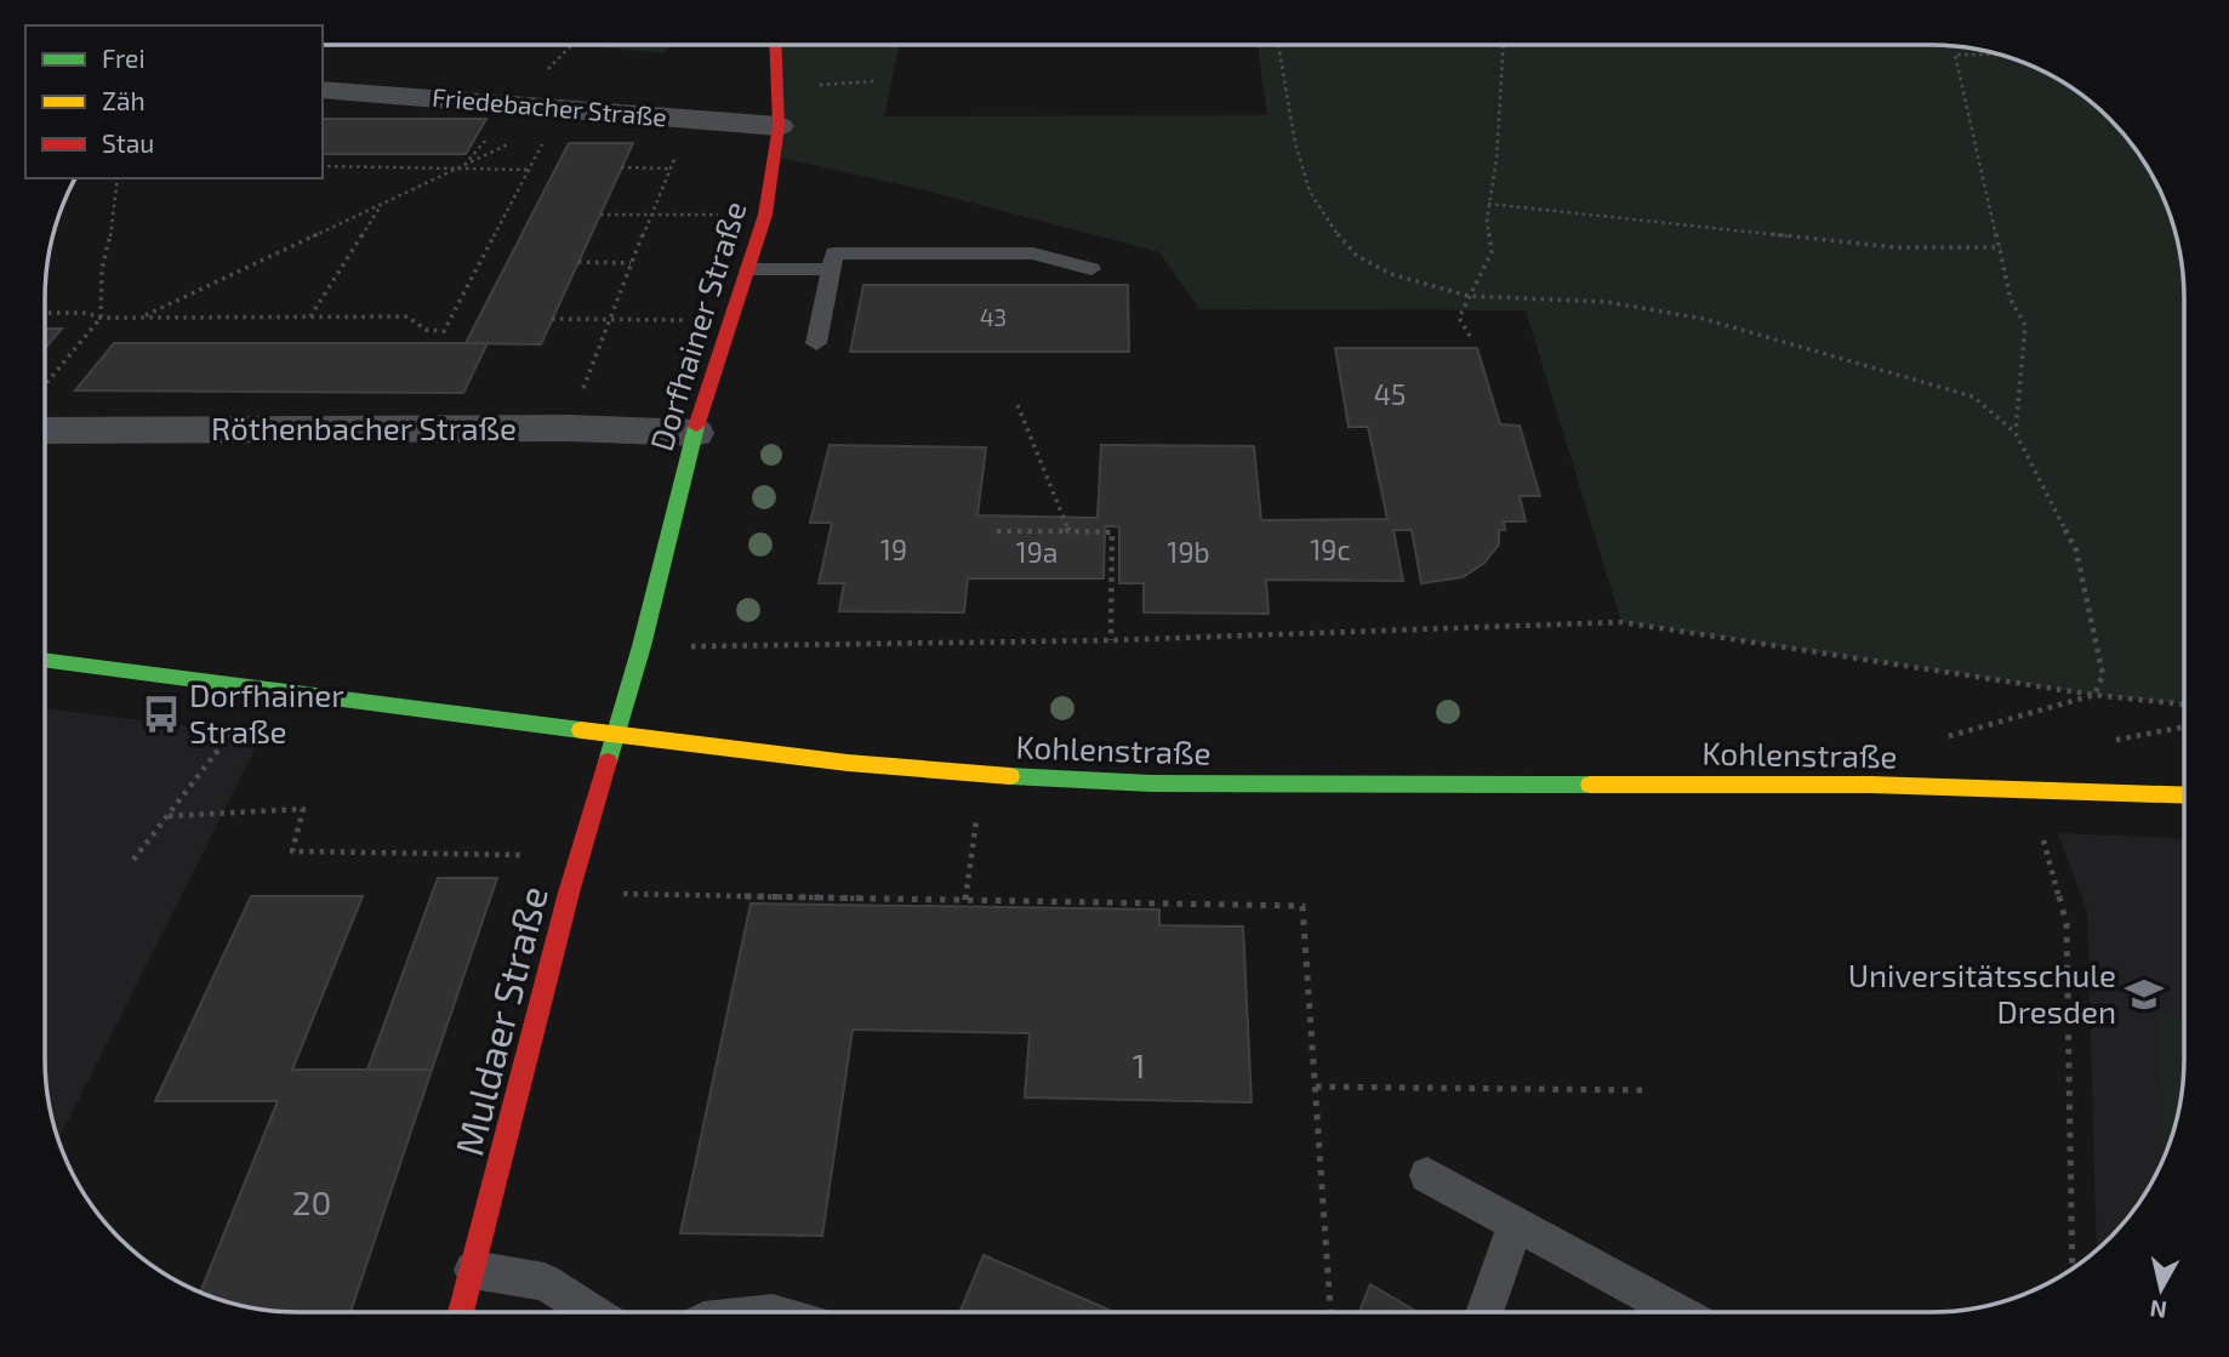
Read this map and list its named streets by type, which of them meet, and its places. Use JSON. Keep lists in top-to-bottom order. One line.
{"streets":{"street":["Friedebacher Straße","Dorfhainer Straße","Röthenbacher Straße","Kohlenstraße","Muldaer Straße"]},"crossings":[["Friedebacher Straße","Dorfhainer Straße"],["Dorfhainer Straße","Röthenbacher Straße"],["Dorfhainer Straße","Kohlenstraße"],["Dorfhainer Straße","Muldaer Straße"],["Kohlenstraße","Muldaer Straße"]],"places":{"bus stop":["Dorfhainer Straße"],"school or university":["Universitätsschule Dresden"]},"house_numbers":["43","45","19","19c","19a","19b","1","20"],"legend":["Frei","Zäh","Stau"],"north":"bottom"}
